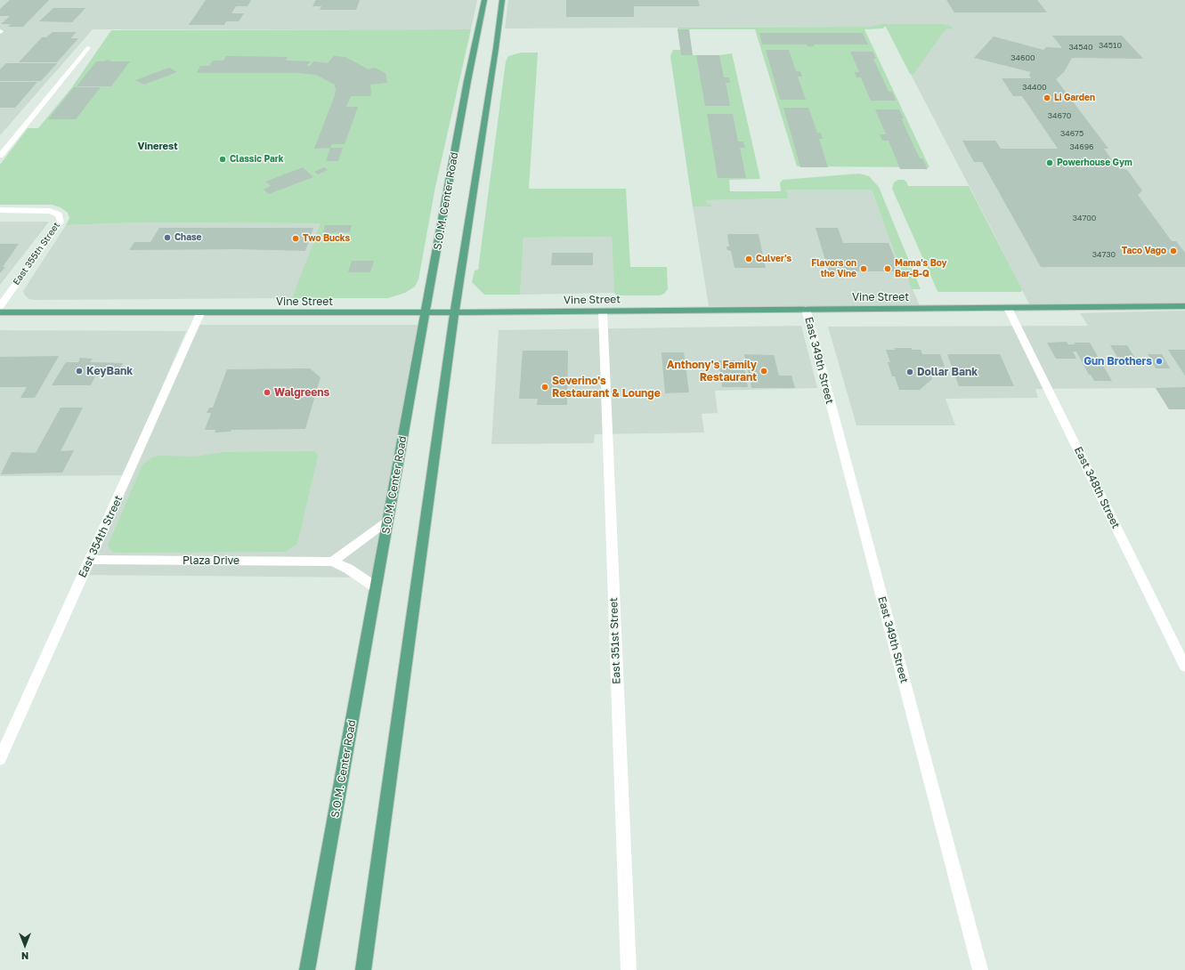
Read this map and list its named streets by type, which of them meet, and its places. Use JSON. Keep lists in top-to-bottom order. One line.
{"streets":{"main road":["S.O.M. Center Road","Vine Street"],"street":["East 355th Street","East 349th Street","East 348th Street","East 354th Street","Plaza Drive","East 351st Street"]},"crossings":[["S.O.M. Center Road","Vine Street"],["S.O.M. Center Road","Plaza Drive"],["Vine Street","East 349th Street"],["Vine Street","East 348th Street"],["Vine Street","East 354th Street"],["Vine Street","East 351st Street"],["East 354th Street","Plaza Drive"]],"districts":["Vinerest"],"places":["Li Garden","Classic Park","Powerhouse Gym","Chase","Two Bucks","Taco Vago","Culver's","Flavors on the Vine","Mama's Boy Bar-B-Q","Gun Brothers","KeyBank","Anthony's Family Restaurant","Dollar Bank","Severino's Restaurant & Lounge","Walgreens"],"house_numbers":["34510","34540","34600","34400","34670","34675","34696","34700","34730"],"north":"bottom"}
